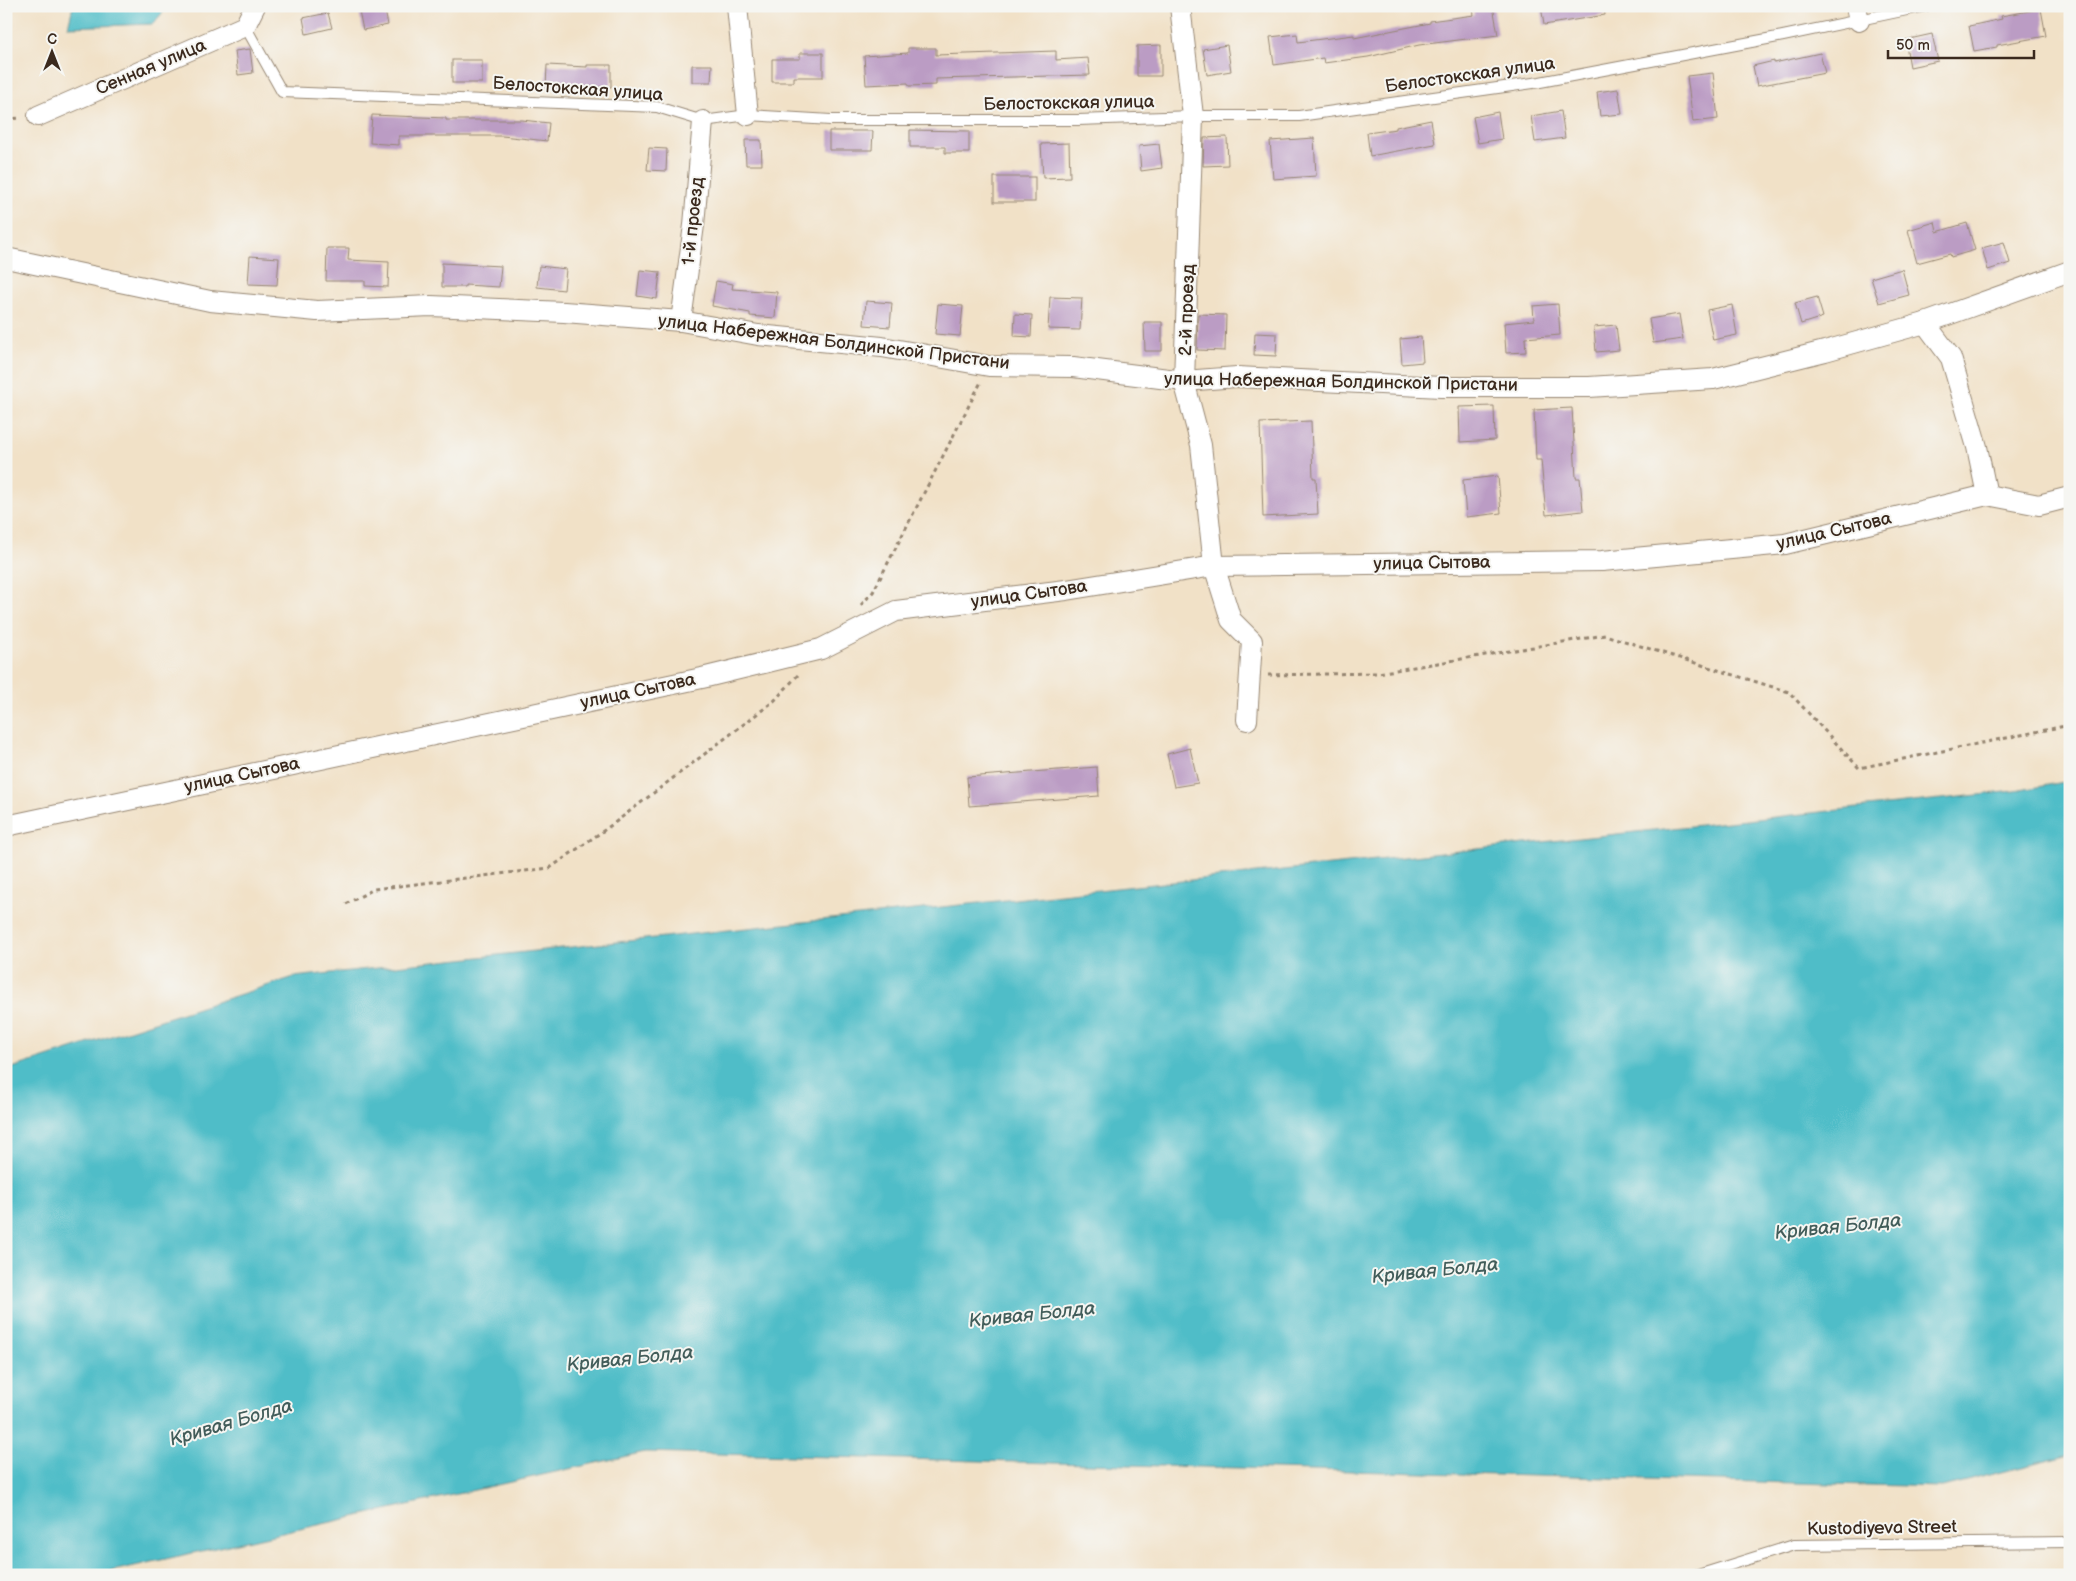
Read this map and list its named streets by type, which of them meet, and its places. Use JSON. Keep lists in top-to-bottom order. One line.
{"streets":{"street":["Сенная улица","1-й проезд","2-й проезд","улица Набережная Болдинской Пристани","улица Сытова"],"lane":["Белостокская улица","Kustodiyeva Street"]},"crossings":[["Сенная улица","Белостокская улица"],["Белостокская улица","1-й проезд"],["Белостокская улица","2-й проезд"],["1-й проезд","улица Набережная Болдинской Пристани"],["2-й проезд","улица Набережная Болдинской Пристани"],["2-й проезд","улица Сытова"]],"water":["Кривая Болда"],"scale_bar":"50 m","north":"top"}
